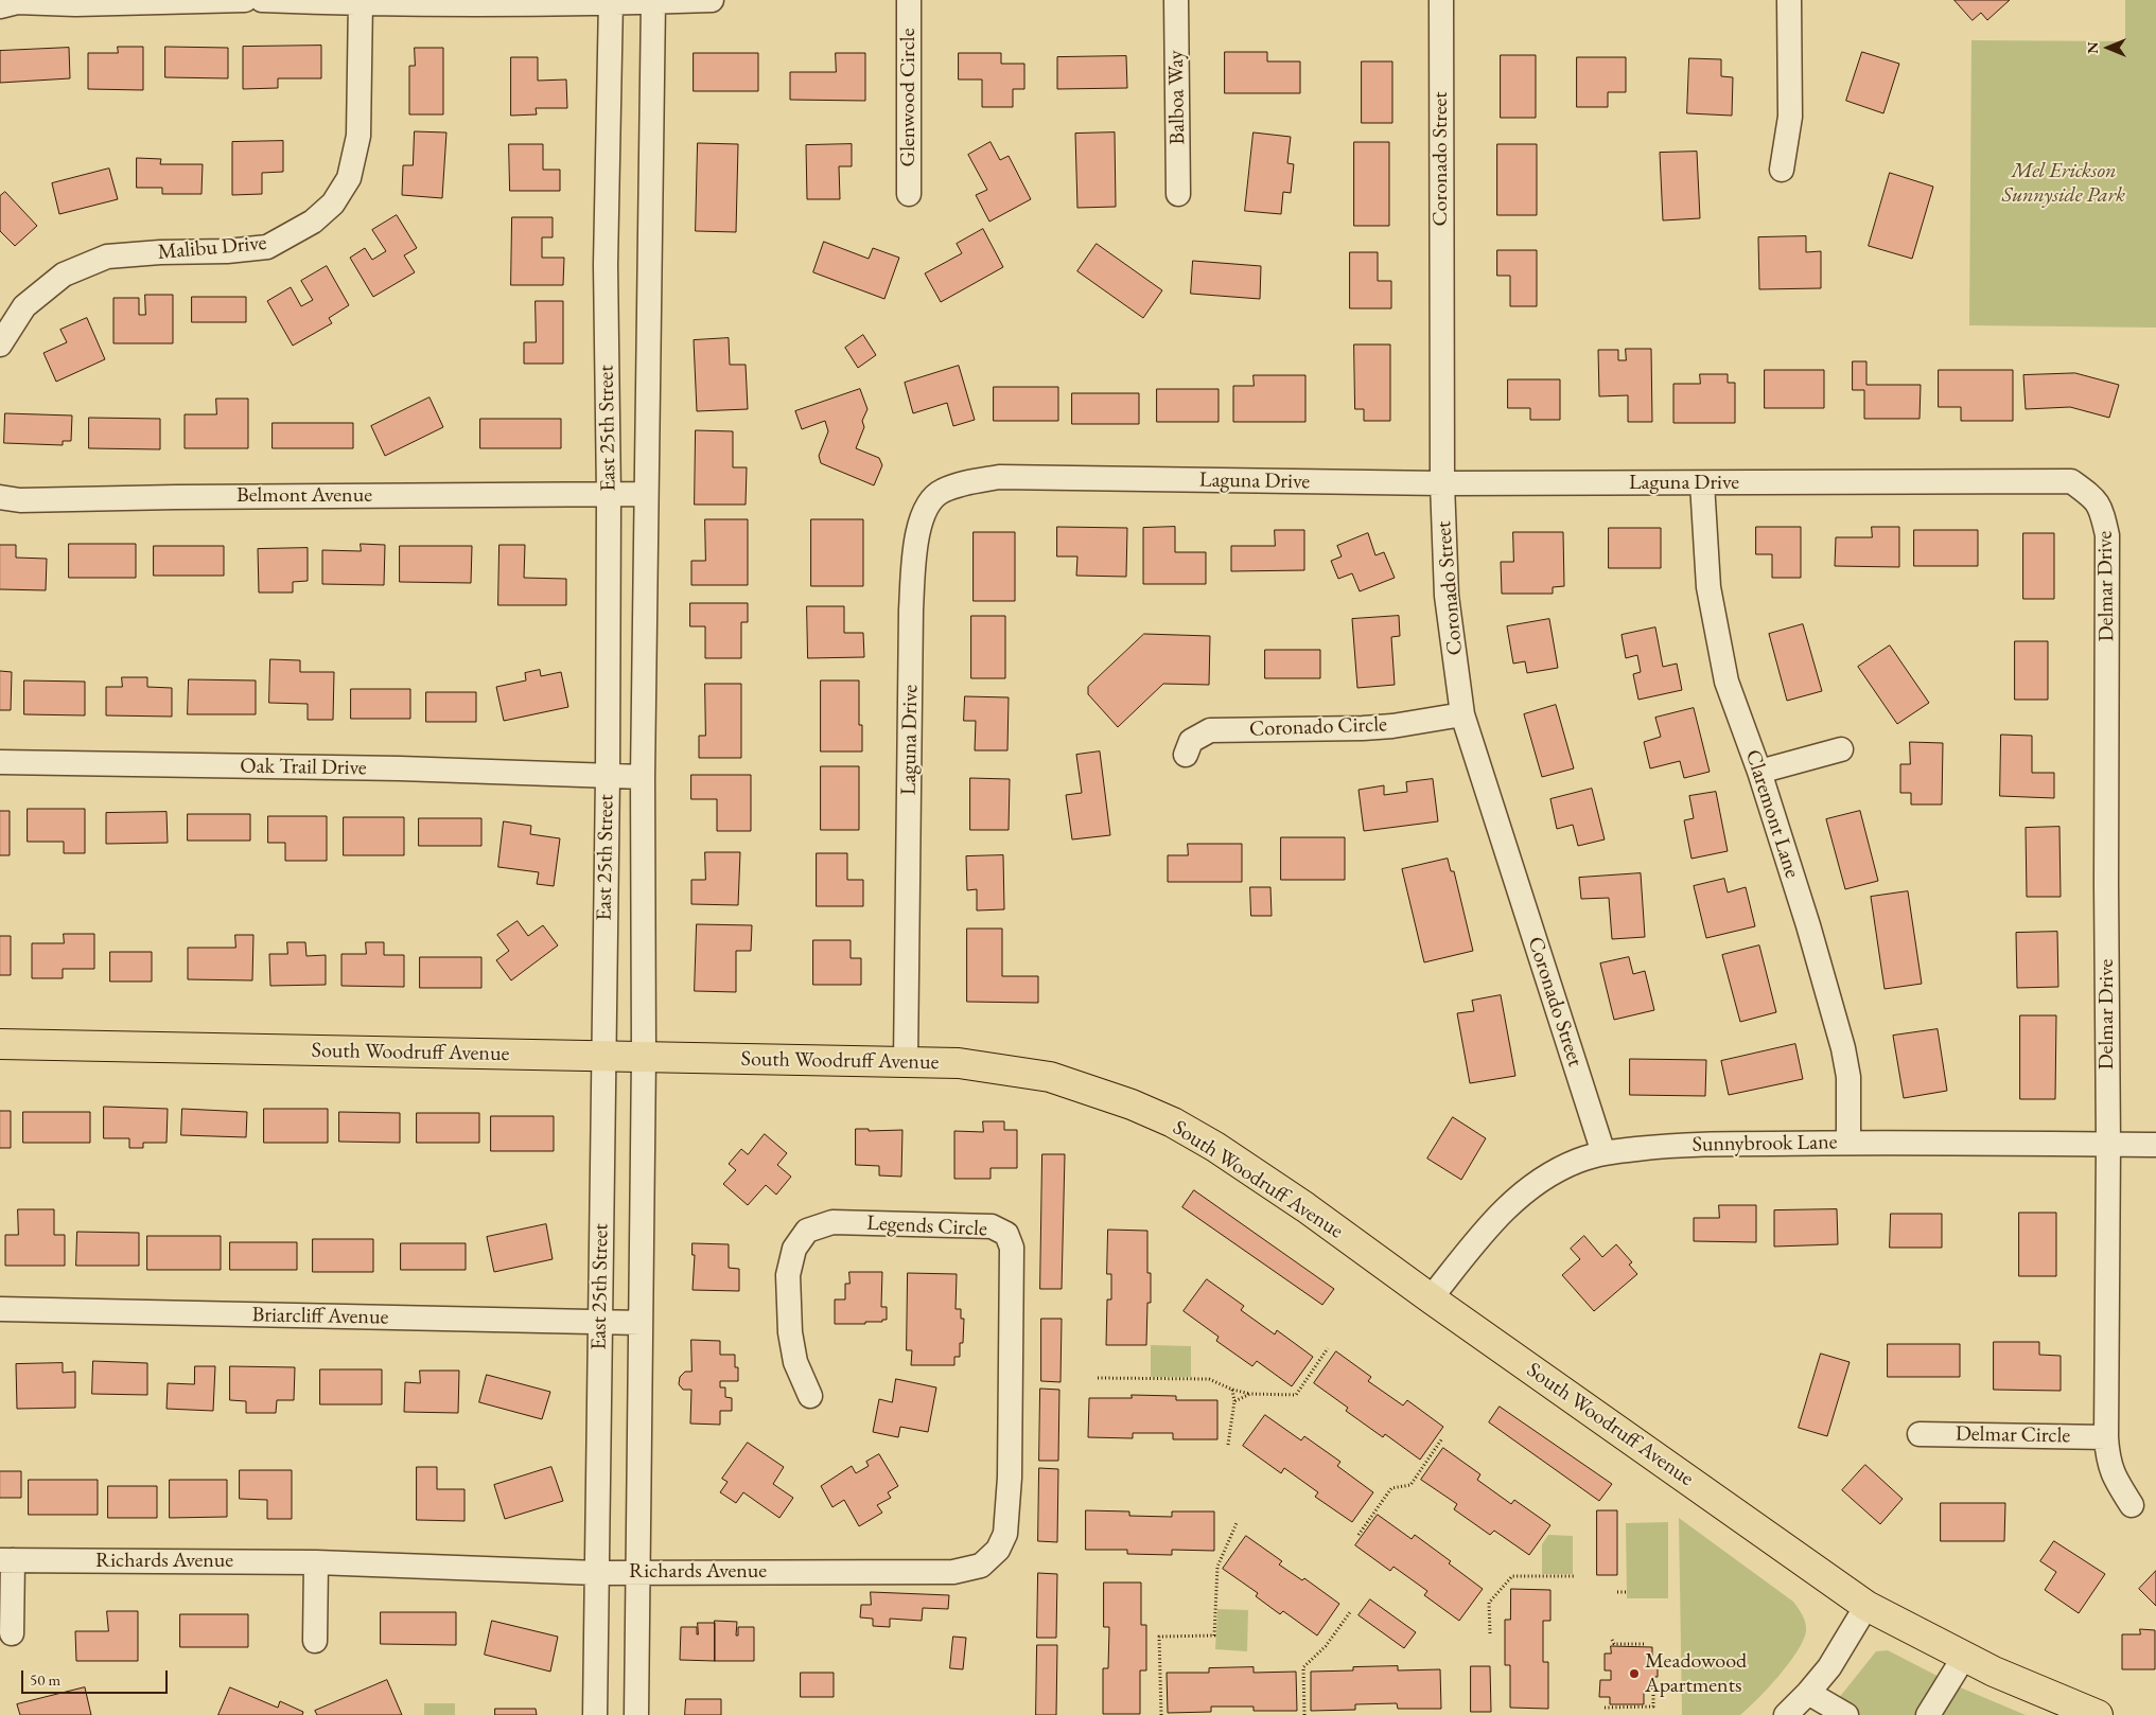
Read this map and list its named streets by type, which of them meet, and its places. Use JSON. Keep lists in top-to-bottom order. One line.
{"streets":{"main road":["South Woodruff Avenue"],"street":["Glenwood Circle","Balboa Way","Coronado Street","Malibu Drive","East 25th Street","Laguna Drive","Belmont Avenue","Delmar Drive","Coronado Circle","Oak Trail Drive","Claremont Lane","Sunnybrook Lane","Legends Circle","Briarcliff Avenue","Delmar Circle","Richards Avenue"]},"crossings":[["Coronado Street","Laguna Drive"],["Coronado Street","Coronado Circle"],["Coronado Street","Sunnybrook Lane"],["East 25th Street","Belmont Avenue"],["East 25th Street","Oak Trail Drive"],["East 25th Street","South Woodruff Avenue"],["East 25th Street","Briarcliff Avenue"],["East 25th Street","Richards Avenue"],["Laguna Drive","Delmar Drive"],["Laguna Drive","Claremont Lane"],["Laguna Drive","South Woodruff Avenue"],["Delmar Drive","Sunnybrook Lane"],["Delmar Drive","Delmar Circle"],["Claremont Lane","Sunnybrook Lane"],["South Woodruff Avenue","Sunnybrook Lane"],["Legends Circle","Richards Avenue"]],"parks":["Mel Erickson Sunnyside Park"],"places":["Meadowood Apartments"],"scale_bar":"50 m","north":"left"}
